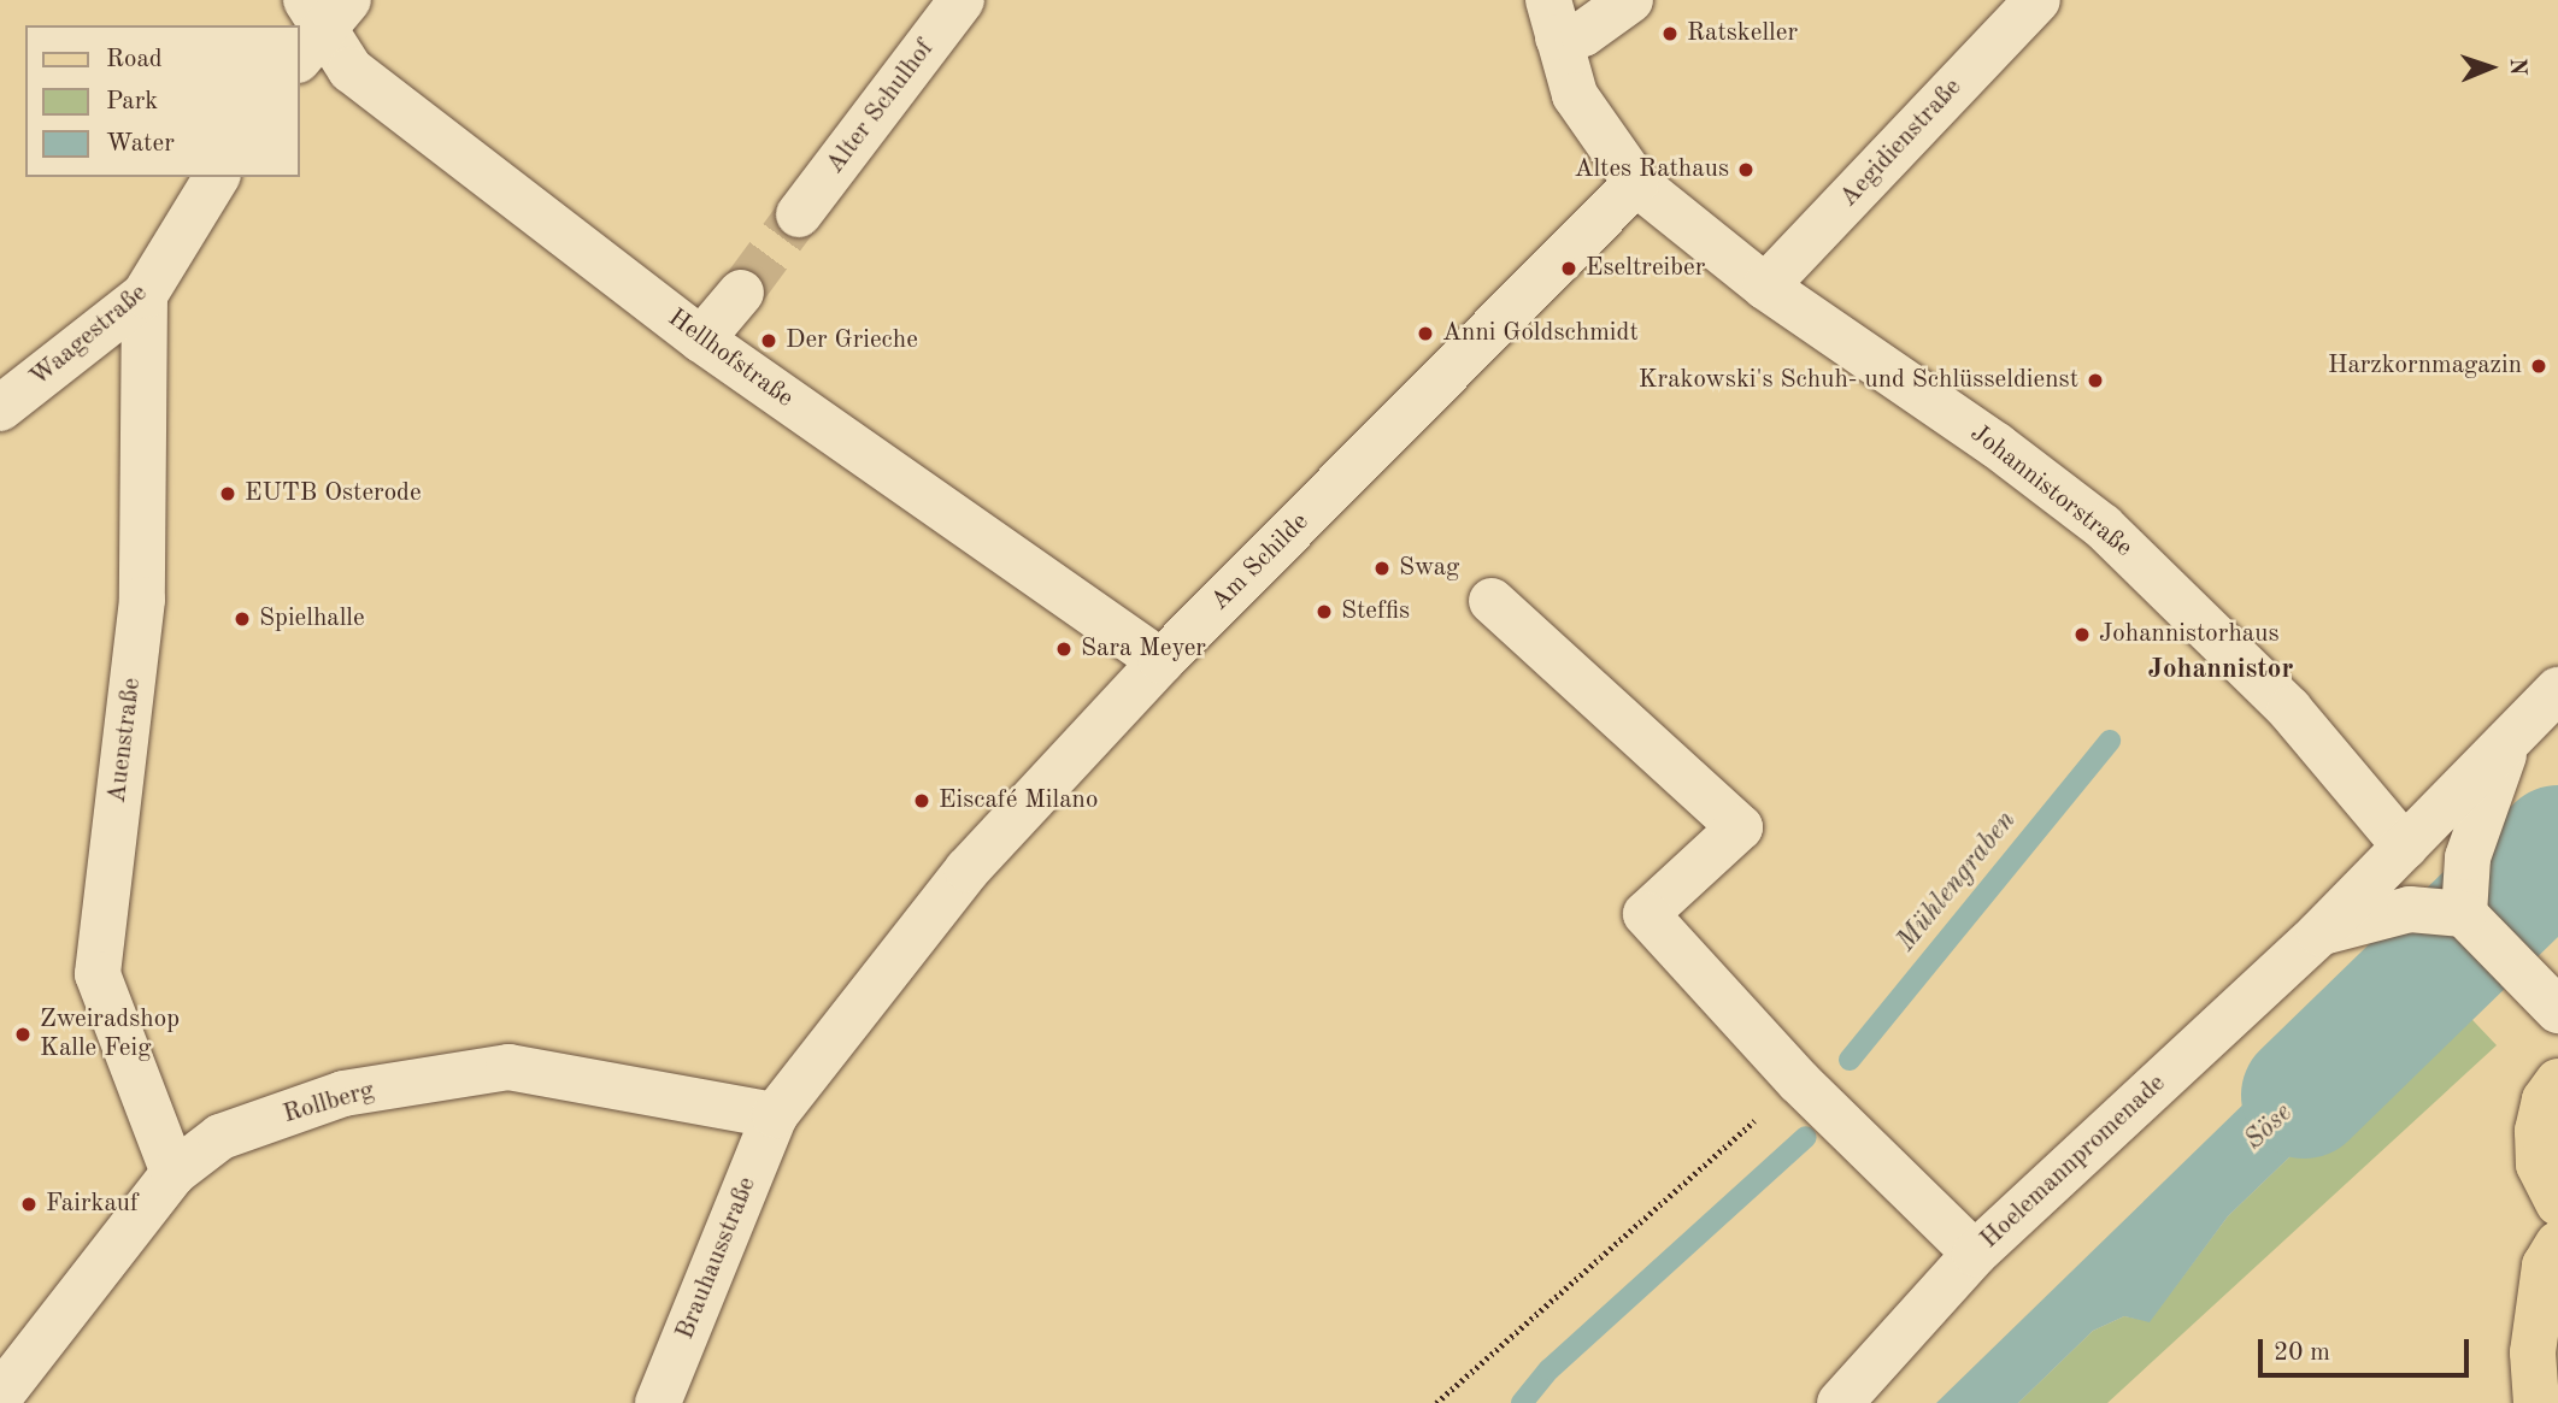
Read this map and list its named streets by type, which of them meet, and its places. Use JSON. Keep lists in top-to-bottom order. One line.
{"streets":{"street":["Alter Schulhof","Aegidienstraße","Waagestraße","Hellhofstraße","Johannistorstraße","Am Schilde","Auenstraße","Rollberg","Hoelemannpromenade","Brauhausstraße"]},"crossings":[["Aegidienstraße","Johannistorstraße"],["Waagestraße","Auenstraße"],["Hellhofstraße","Am Schilde"],["Johannistorstraße","Am Schilde"],["Johannistorstraße","Hoelemannpromenade"],["Am Schilde","Rollberg"],["Am Schilde","Brauhausstraße"],["Auenstraße","Rollberg"],["Rollberg","Brauhausstraße"]],"districts":["Johannistor"],"water":["Mühlengraben","Söse"],"places":["Ratskeller","Altes Rathaus","Eseltreiber","Anni Goldschmidt","Der Grieche","Harzkornmagazin","Krakowski's Schuh- und Schlüsseldienst","EUTB Osterode","Swag","Steffis","Spielhalle","Johannistorhaus","Sara Meyer","Eiscafé Milano","Zweiradshop Kalle Feig","Fairkauf"],"legend":["Road","Park","Water"],"scale_bar":"20 m","north":"right"}
